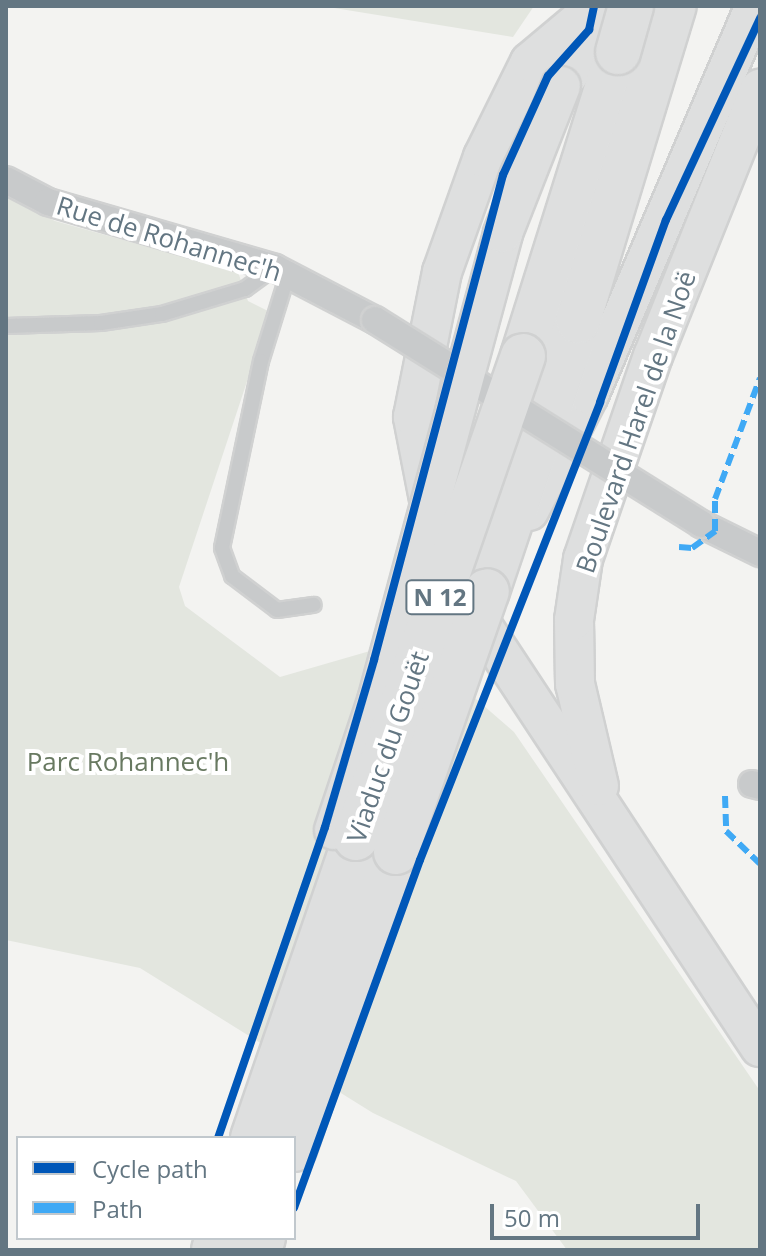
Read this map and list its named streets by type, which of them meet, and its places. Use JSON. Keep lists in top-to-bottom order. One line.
{"streets":{"highway":["N 12","Viaduc du Gouët"],"main road":["Boulevard Harel de la Noë"],"street":["Rue de Rohannec'h"]},"crossings":[["N 12","Viaduc du Gouët"]],"parks":["Parc Rohannec'h"],"legend":["Cycle path","Path"],"scale_bar":"50 m"}
